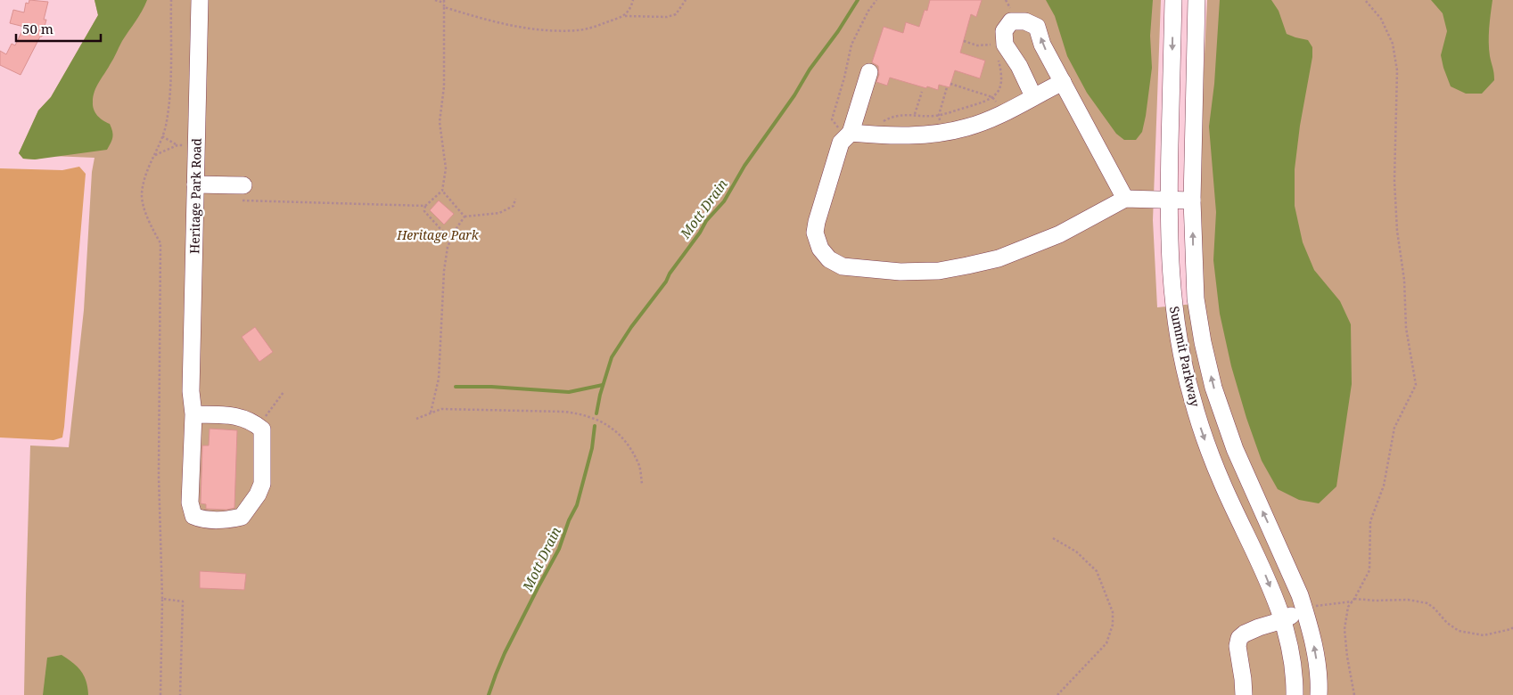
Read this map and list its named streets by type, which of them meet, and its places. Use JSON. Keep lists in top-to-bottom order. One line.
{"streets":{"street":["Heritage Park Road","Summit Parkway"]},"water":["Mott Drain"],"parks":["Heritage Park"],"scale_bar":"50 m"}
